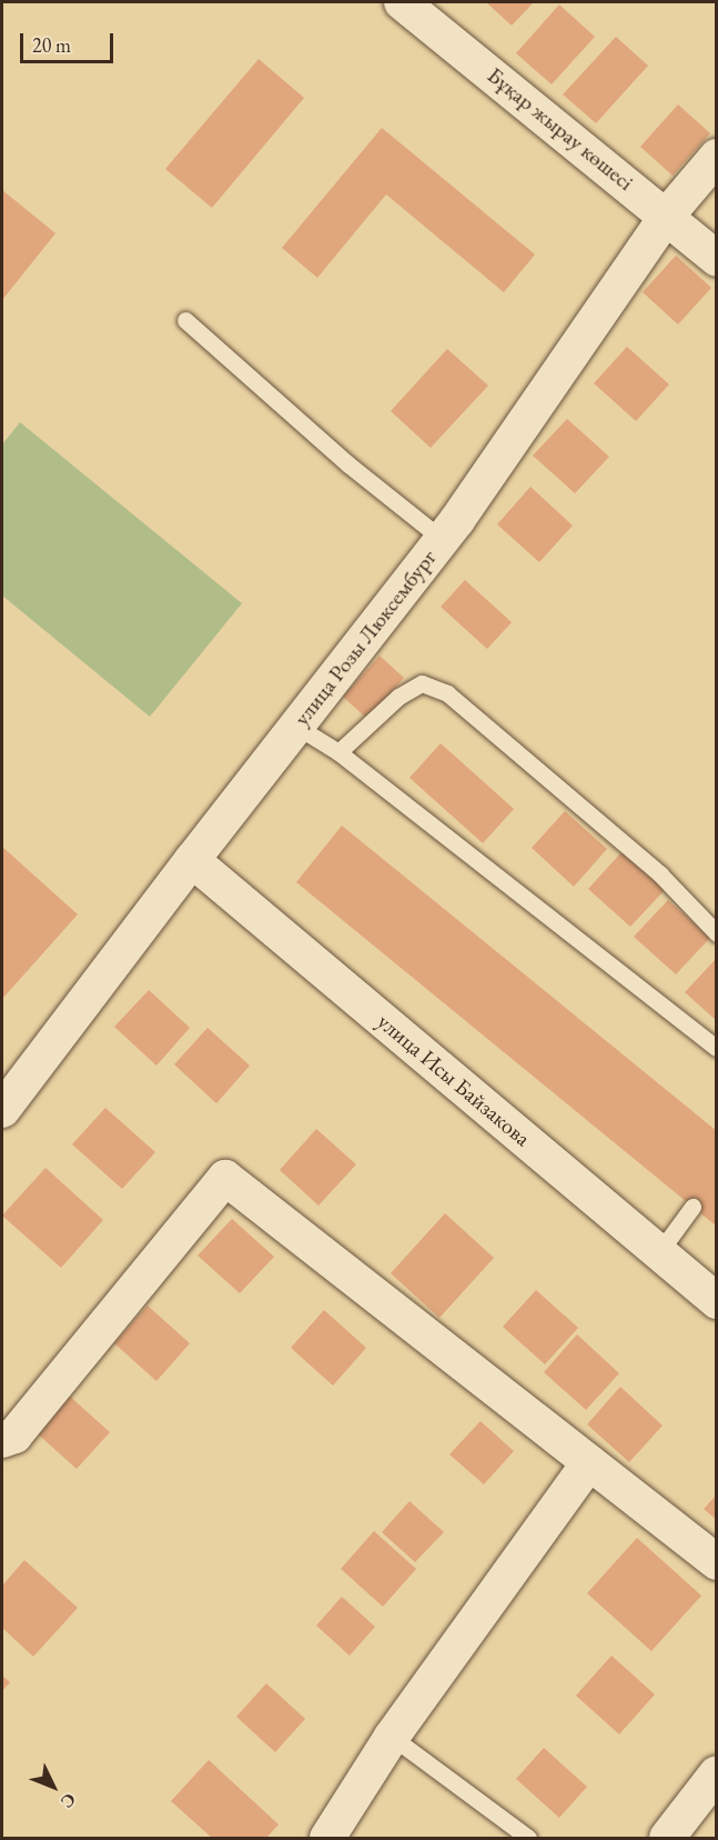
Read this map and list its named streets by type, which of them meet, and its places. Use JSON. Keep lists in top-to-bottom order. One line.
{"streets":{"street":["Бұқар жырау көшесі","улица Розы Люксембург","улица Исы Байзакова"]},"crossings":[["Бұқар жырау көшесі","улица Розы Люксембург"],["улица Розы Люксембург","улица Исы Байзакова"]],"scale_bar":"20 m","north":"bottom right"}
